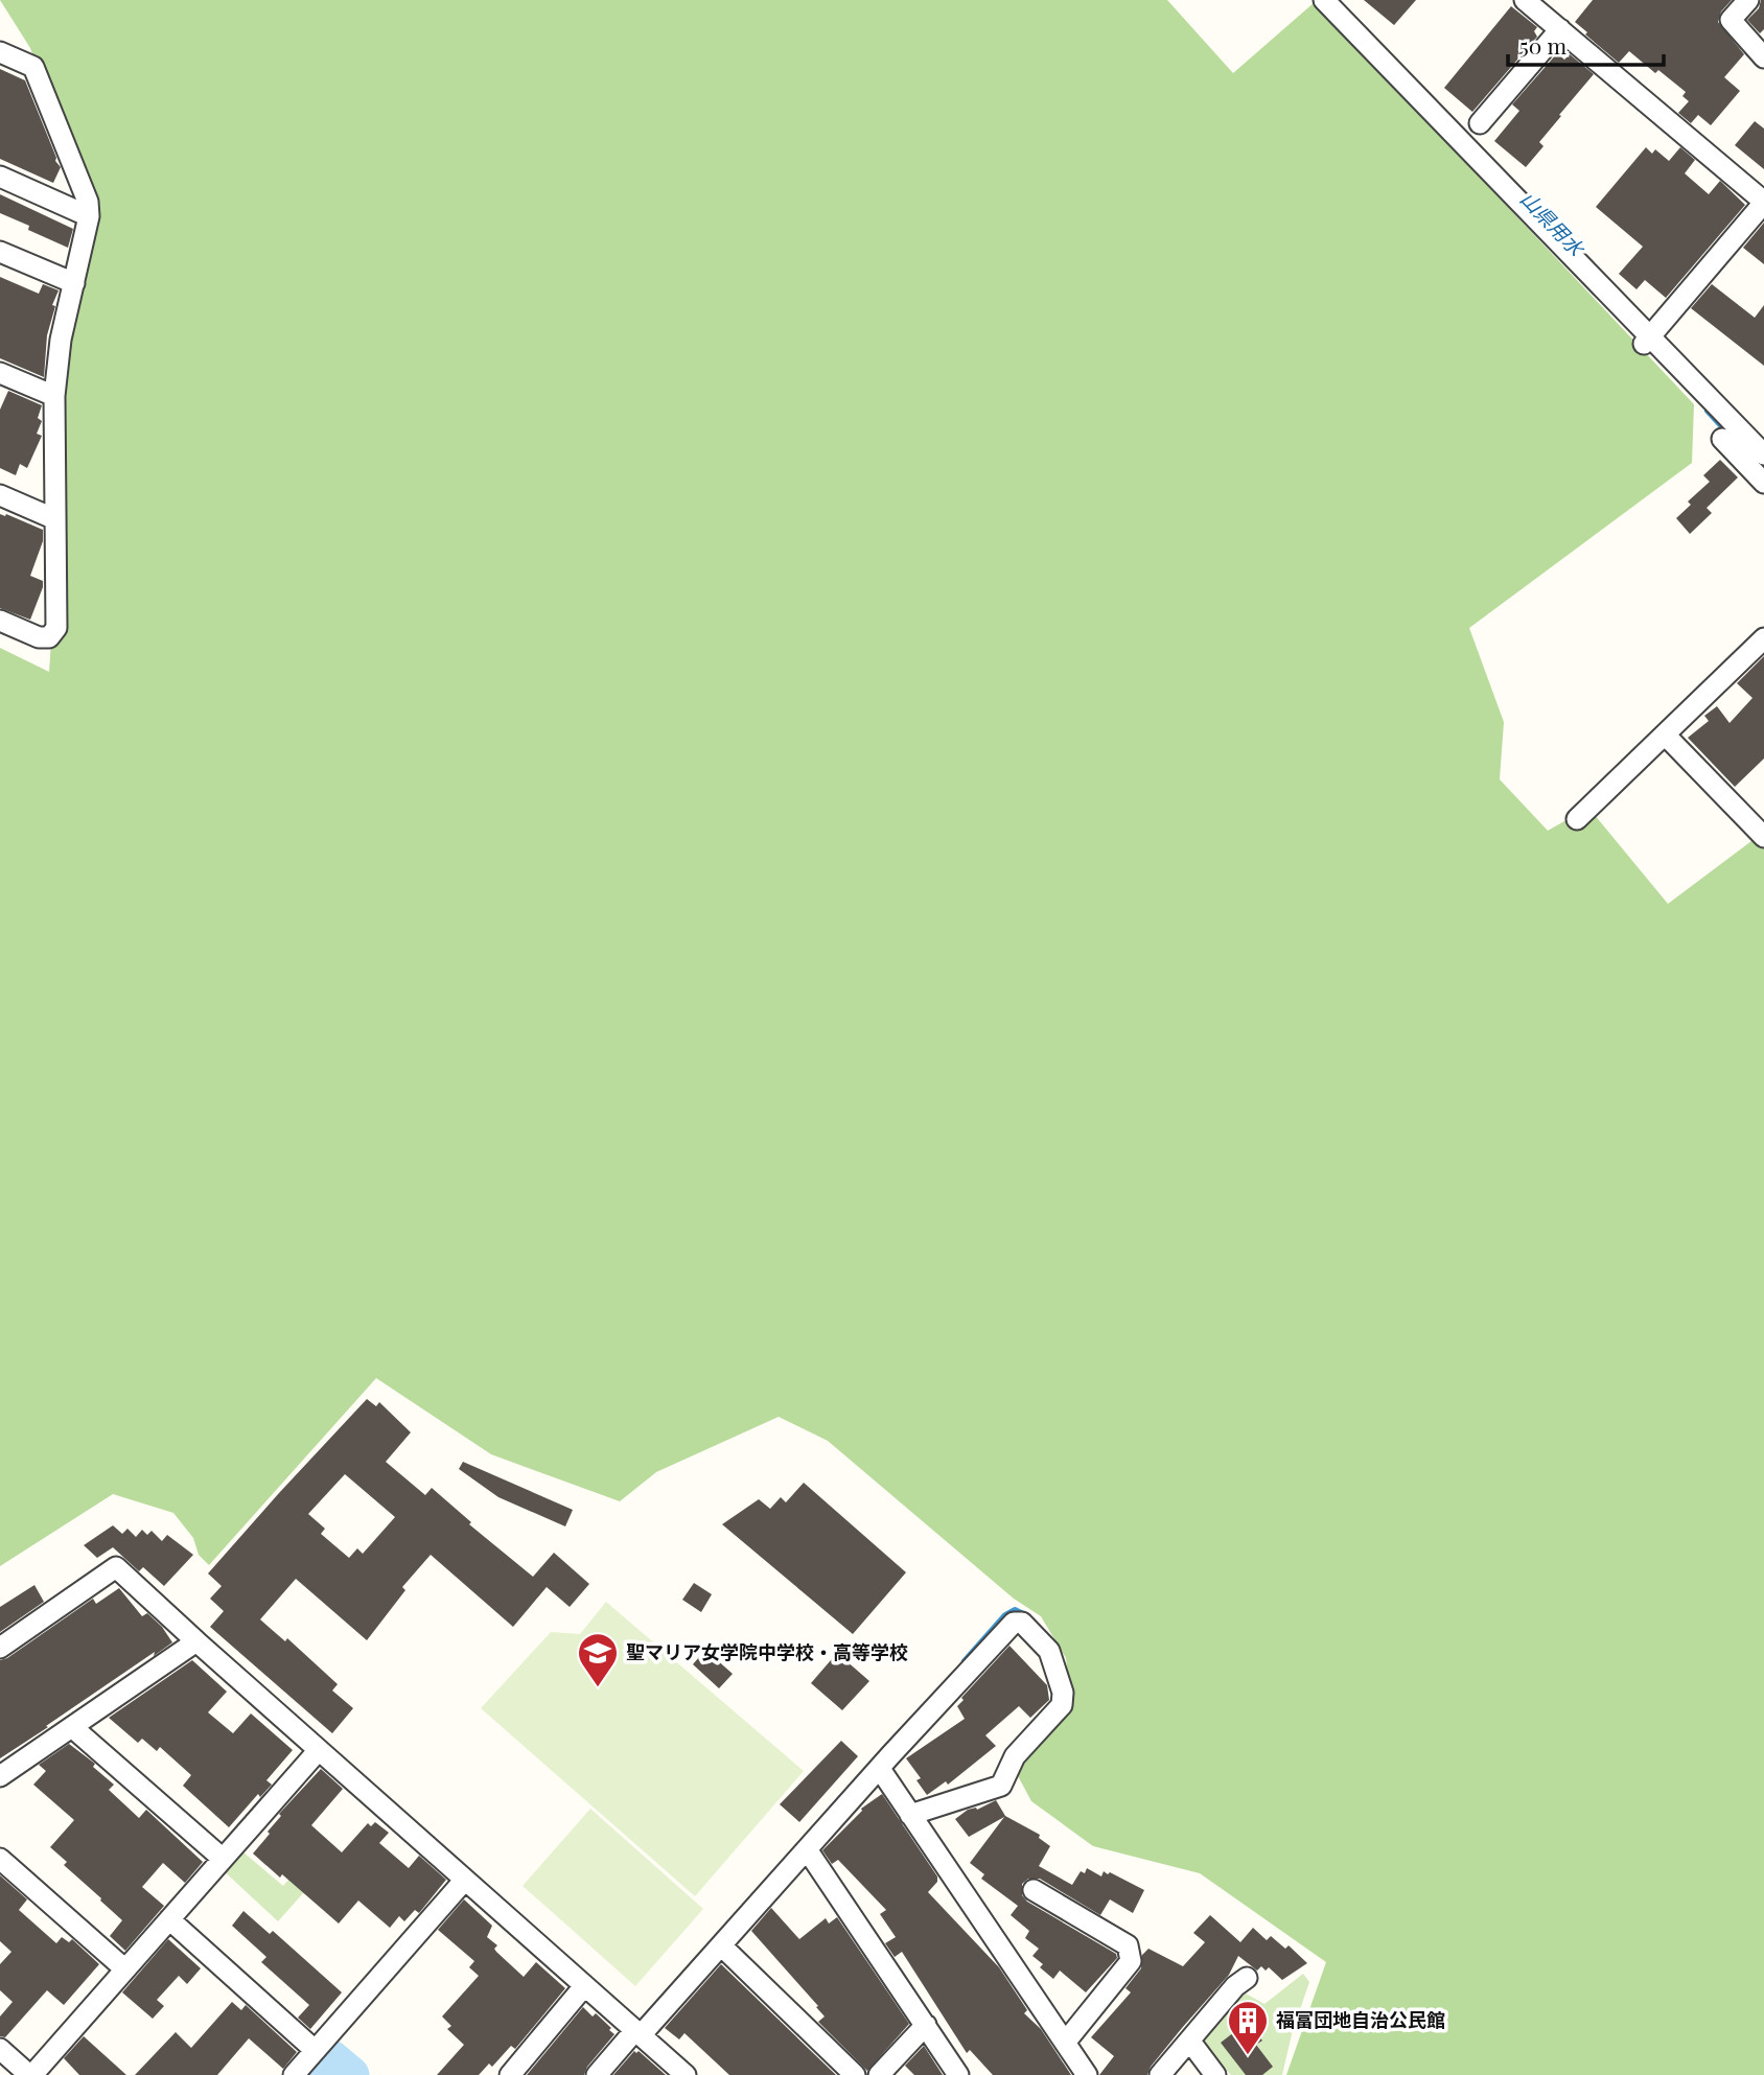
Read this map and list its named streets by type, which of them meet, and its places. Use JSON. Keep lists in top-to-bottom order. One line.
{"water":["山県用水"],"places":{"school or university":["聖マリア女学院中学校・高等学校"],"building":["福富団地自治公民館"]},"scale_bar":"50 m"}
